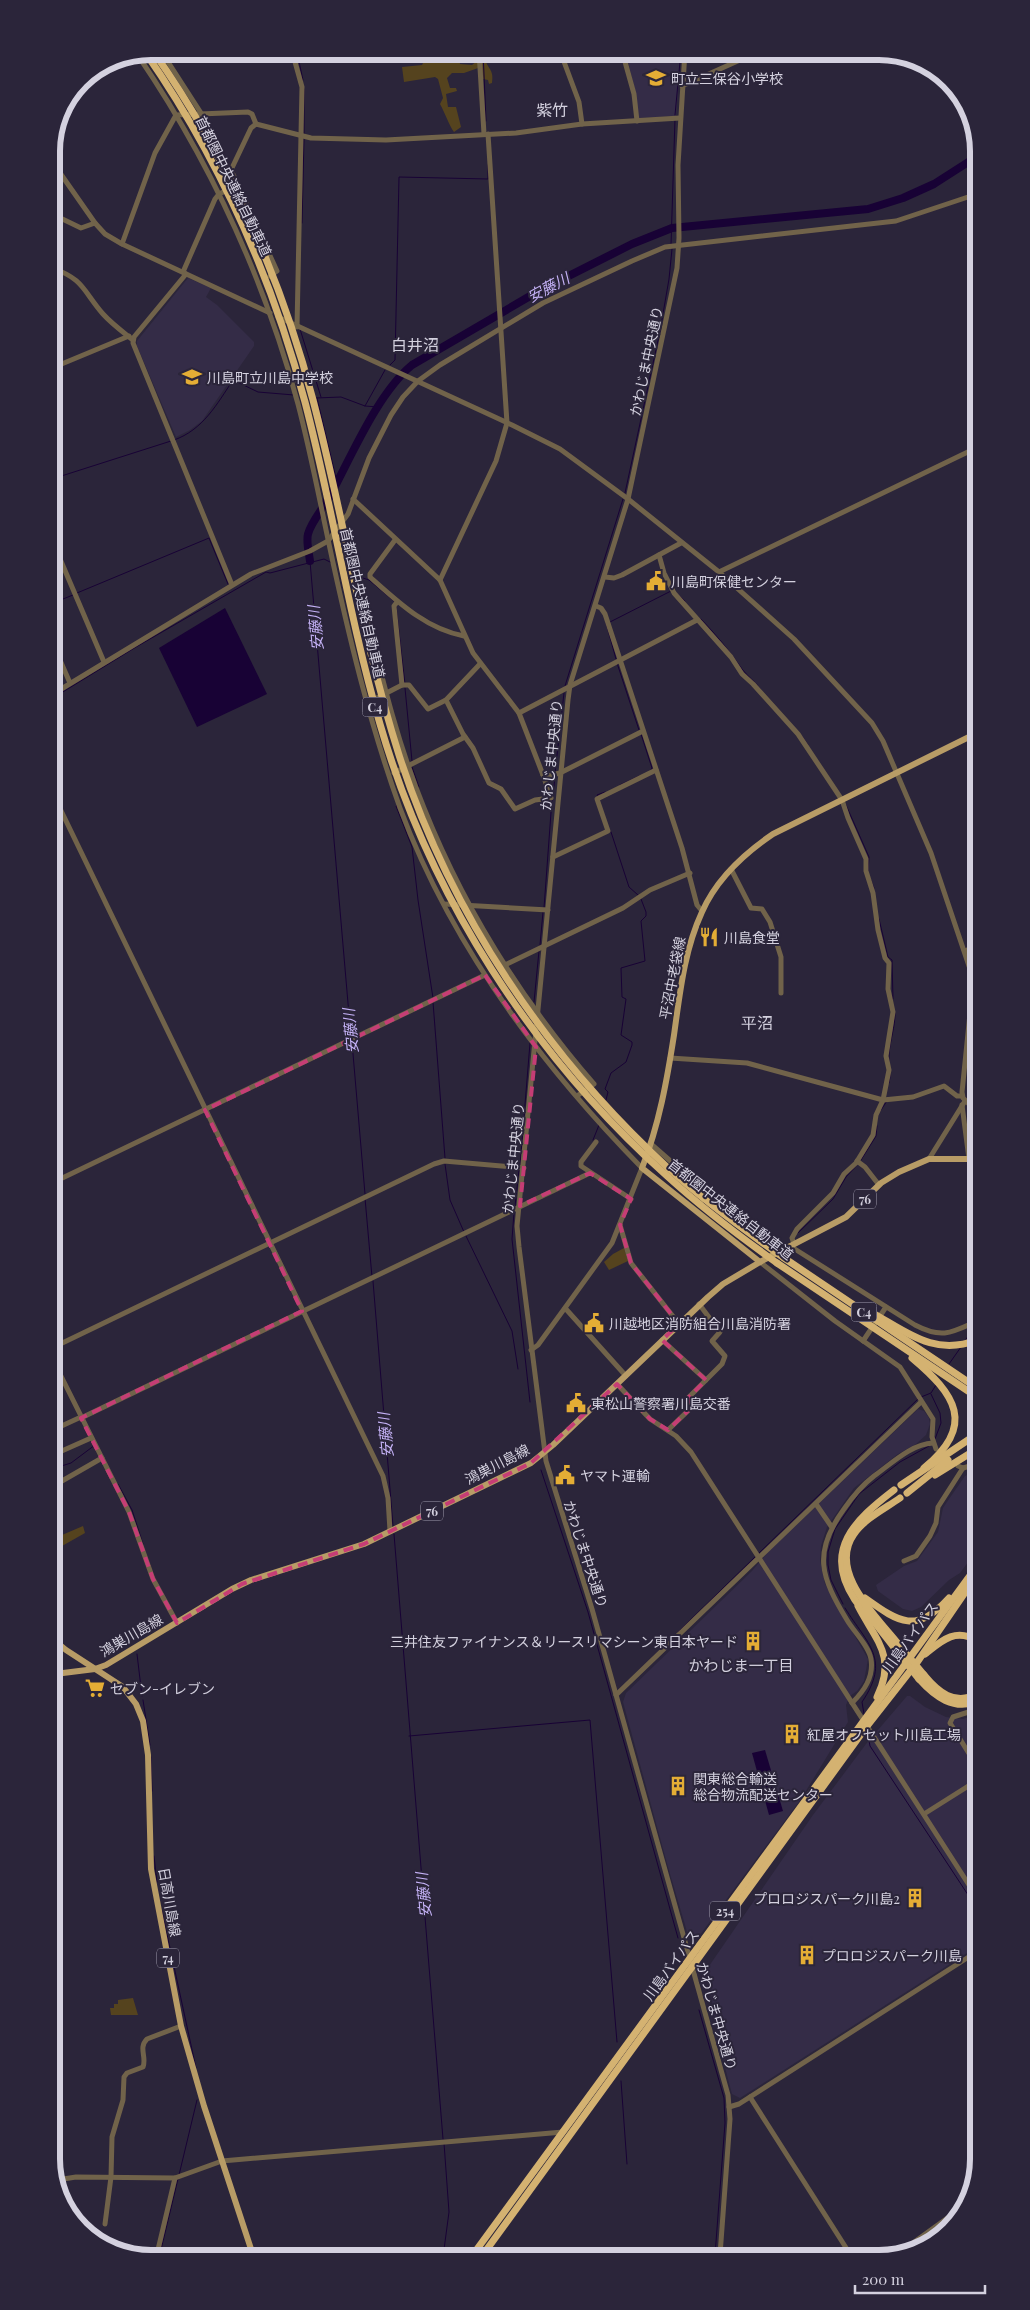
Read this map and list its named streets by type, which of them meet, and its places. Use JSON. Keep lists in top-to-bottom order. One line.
{"streets":{"highway":["首都圏中央連絡自動車道","C4","川島バイパス","254"],"main road":["平沼中老袋線","76","鴻巣川島線","日高川島線","74"],"street":["かわじま中央通り"]},"crossings":[["かわじま中央通り","鴻巣川島線"],["かわじま中央通り","川島バイパス"],["鴻巣川島線","日高川島線"]],"districts":["紫竹","白井沼","平沼","かわじま一丁目"],"water":["安藤川"],"places":{"school or university":["町立三保谷小学校","川島町立川島中学校"],"public building":["川島町保健センター","川越地区消防組合川島消防署","東松山警察署川島交番","ヤマト運輸"],"restaurant":["川島食堂"],"building":["三井住友ファイナンス＆リースリマシーン東日本ヤード","紅屋オフセット川島工場","関東総合輸送 総合物流配送センター","プロロジスパーク川島2","プロロジスパーク川島"],"supermarket":["セブン-イレブン"]},"scale_bar":"200 m"}
